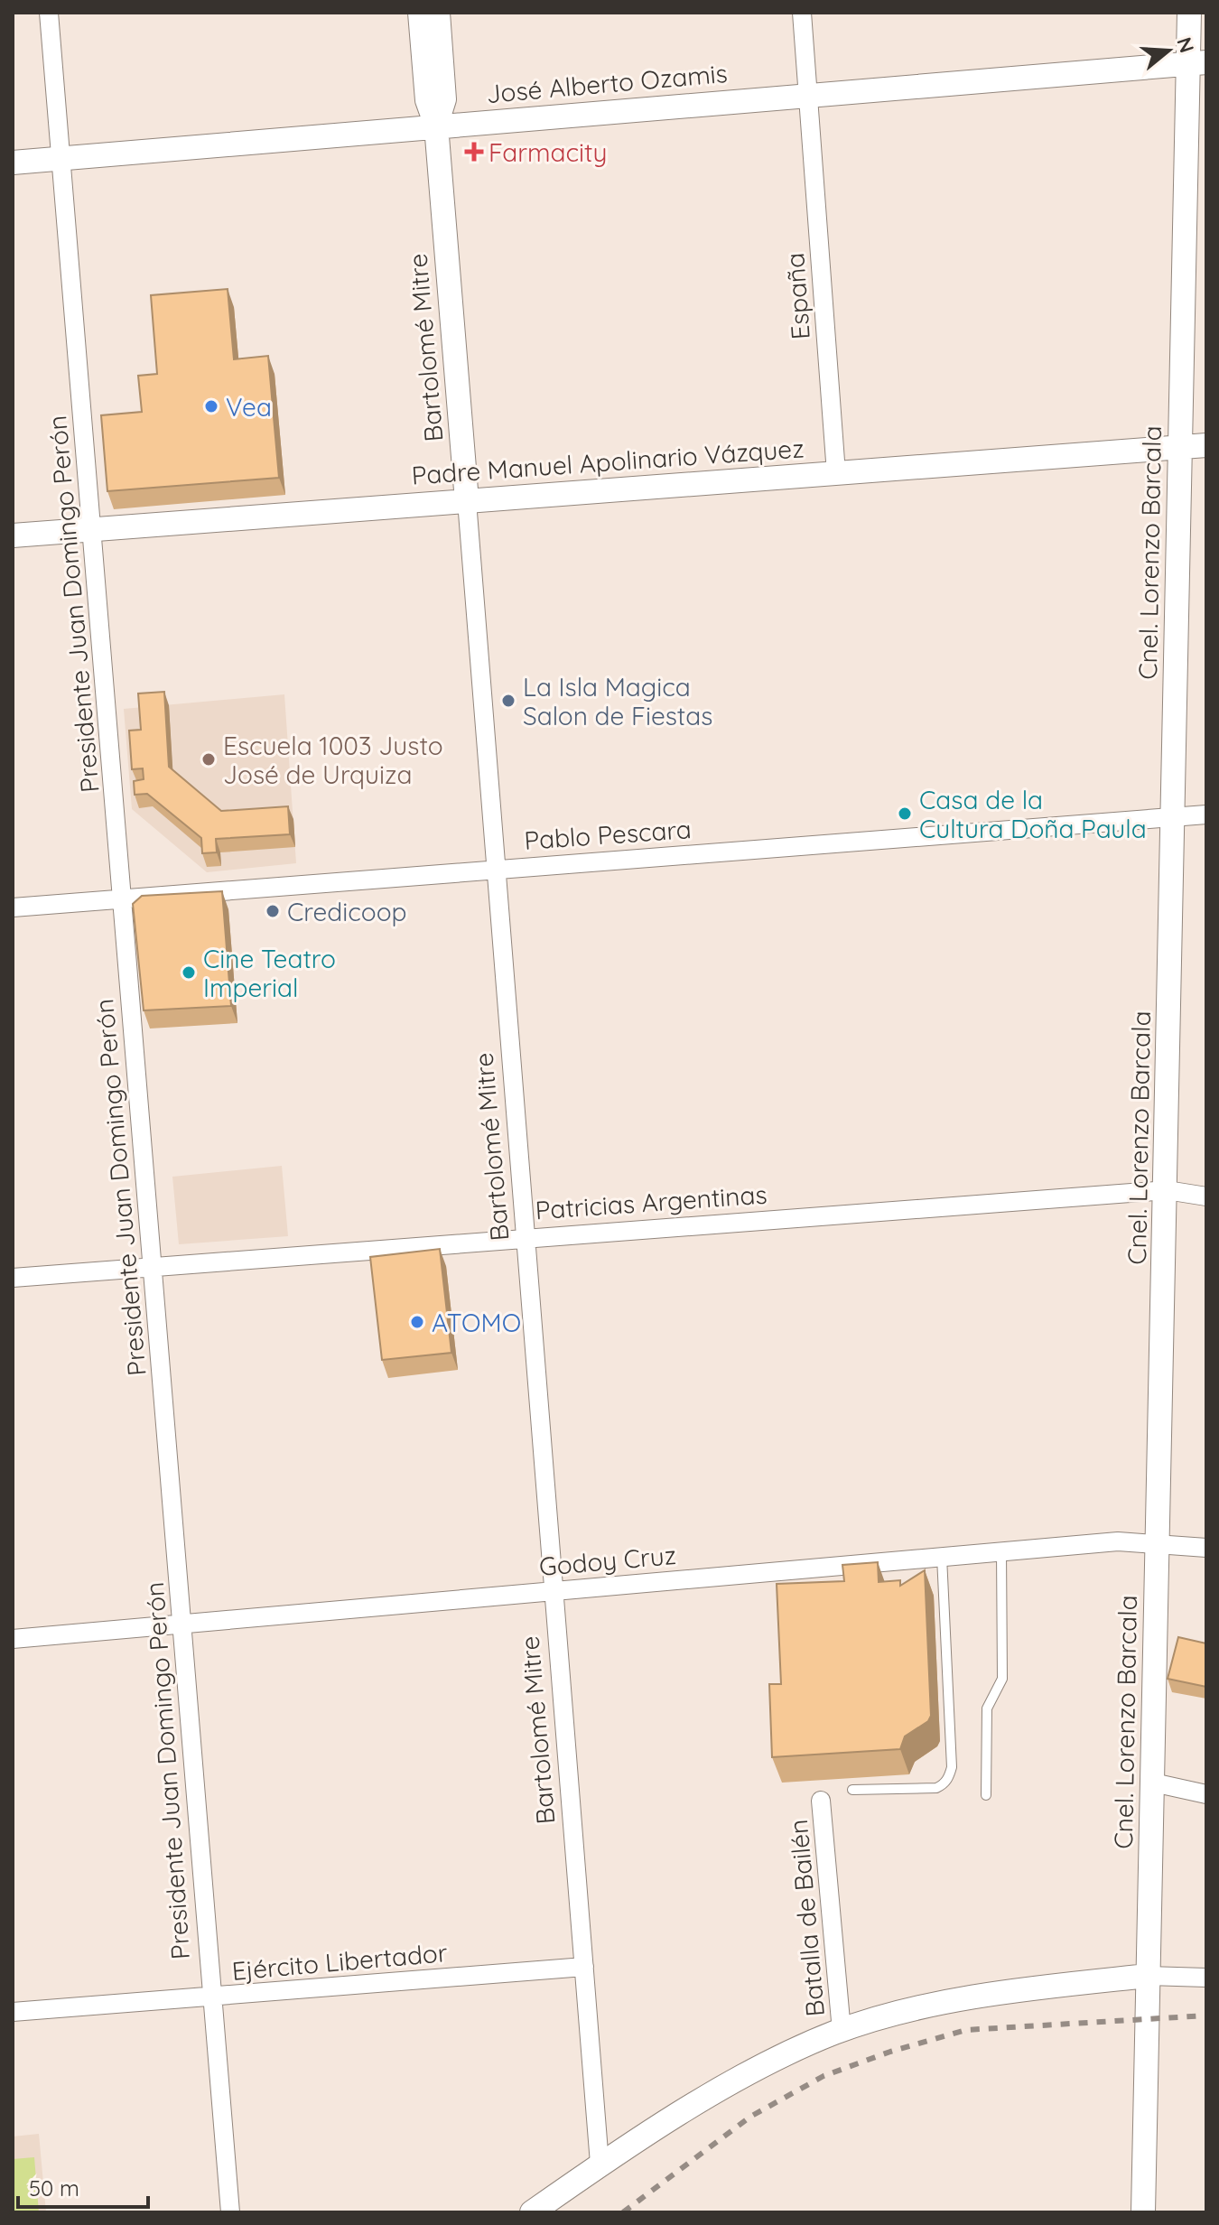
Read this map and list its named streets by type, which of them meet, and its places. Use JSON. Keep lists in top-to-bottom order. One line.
{"streets":{"street":["José Alberto Ozamis","España","Bartolomé Mitre","Padre Manuel Apolinario Vázquez","Cnel. Lorenzo Barcala","Presidente Juan Domingo Perón","Pablo Pescara","Patricias Argentinas","Godoy Cruz","Batalla de Bailén","Ejército Libertador"]},"crossings":[["José Alberto Ozamis","España"],["José Alberto Ozamis","Bartolomé Mitre"],["José Alberto Ozamis","Cnel. Lorenzo Barcala"],["José Alberto Ozamis","Presidente Juan Domingo Perón"],["España","Padre Manuel Apolinario Vázquez"],["Bartolomé Mitre","Padre Manuel Apolinario Vázquez"],["Bartolomé Mitre","Pablo Pescara"],["Bartolomé Mitre","Patricias Argentinas"],["Bartolomé Mitre","Godoy Cruz"],["Bartolomé Mitre","Ejército Libertador"],["Padre Manuel Apolinario Vázquez","Cnel. Lorenzo Barcala"],["Padre Manuel Apolinario Vázquez","Presidente Juan Domingo Perón"],["Cnel. Lorenzo Barcala","Pablo Pescara"],["Cnel. Lorenzo Barcala","Patricias Argentinas"],["Cnel. Lorenzo Barcala","Godoy Cruz"],["Presidente Juan Domingo Perón","Pablo Pescara"],["Presidente Juan Domingo Perón","Patricias Argentinas"],["Presidente Juan Domingo Perón","Godoy Cruz"],["Presidente Juan Domingo Perón","Ejército Libertador"]],"places":{"health":["Farmacity"],"other":["Vea","La Isla Magica Salon de Fiestas","Escuela 1003 Justo José de Urquiza","Casa de la Cultura Doña Paula","Credicoop","Cine Teatro Imperial","ATOMO"]},"scale_bar":"50 m","north":"right"}
